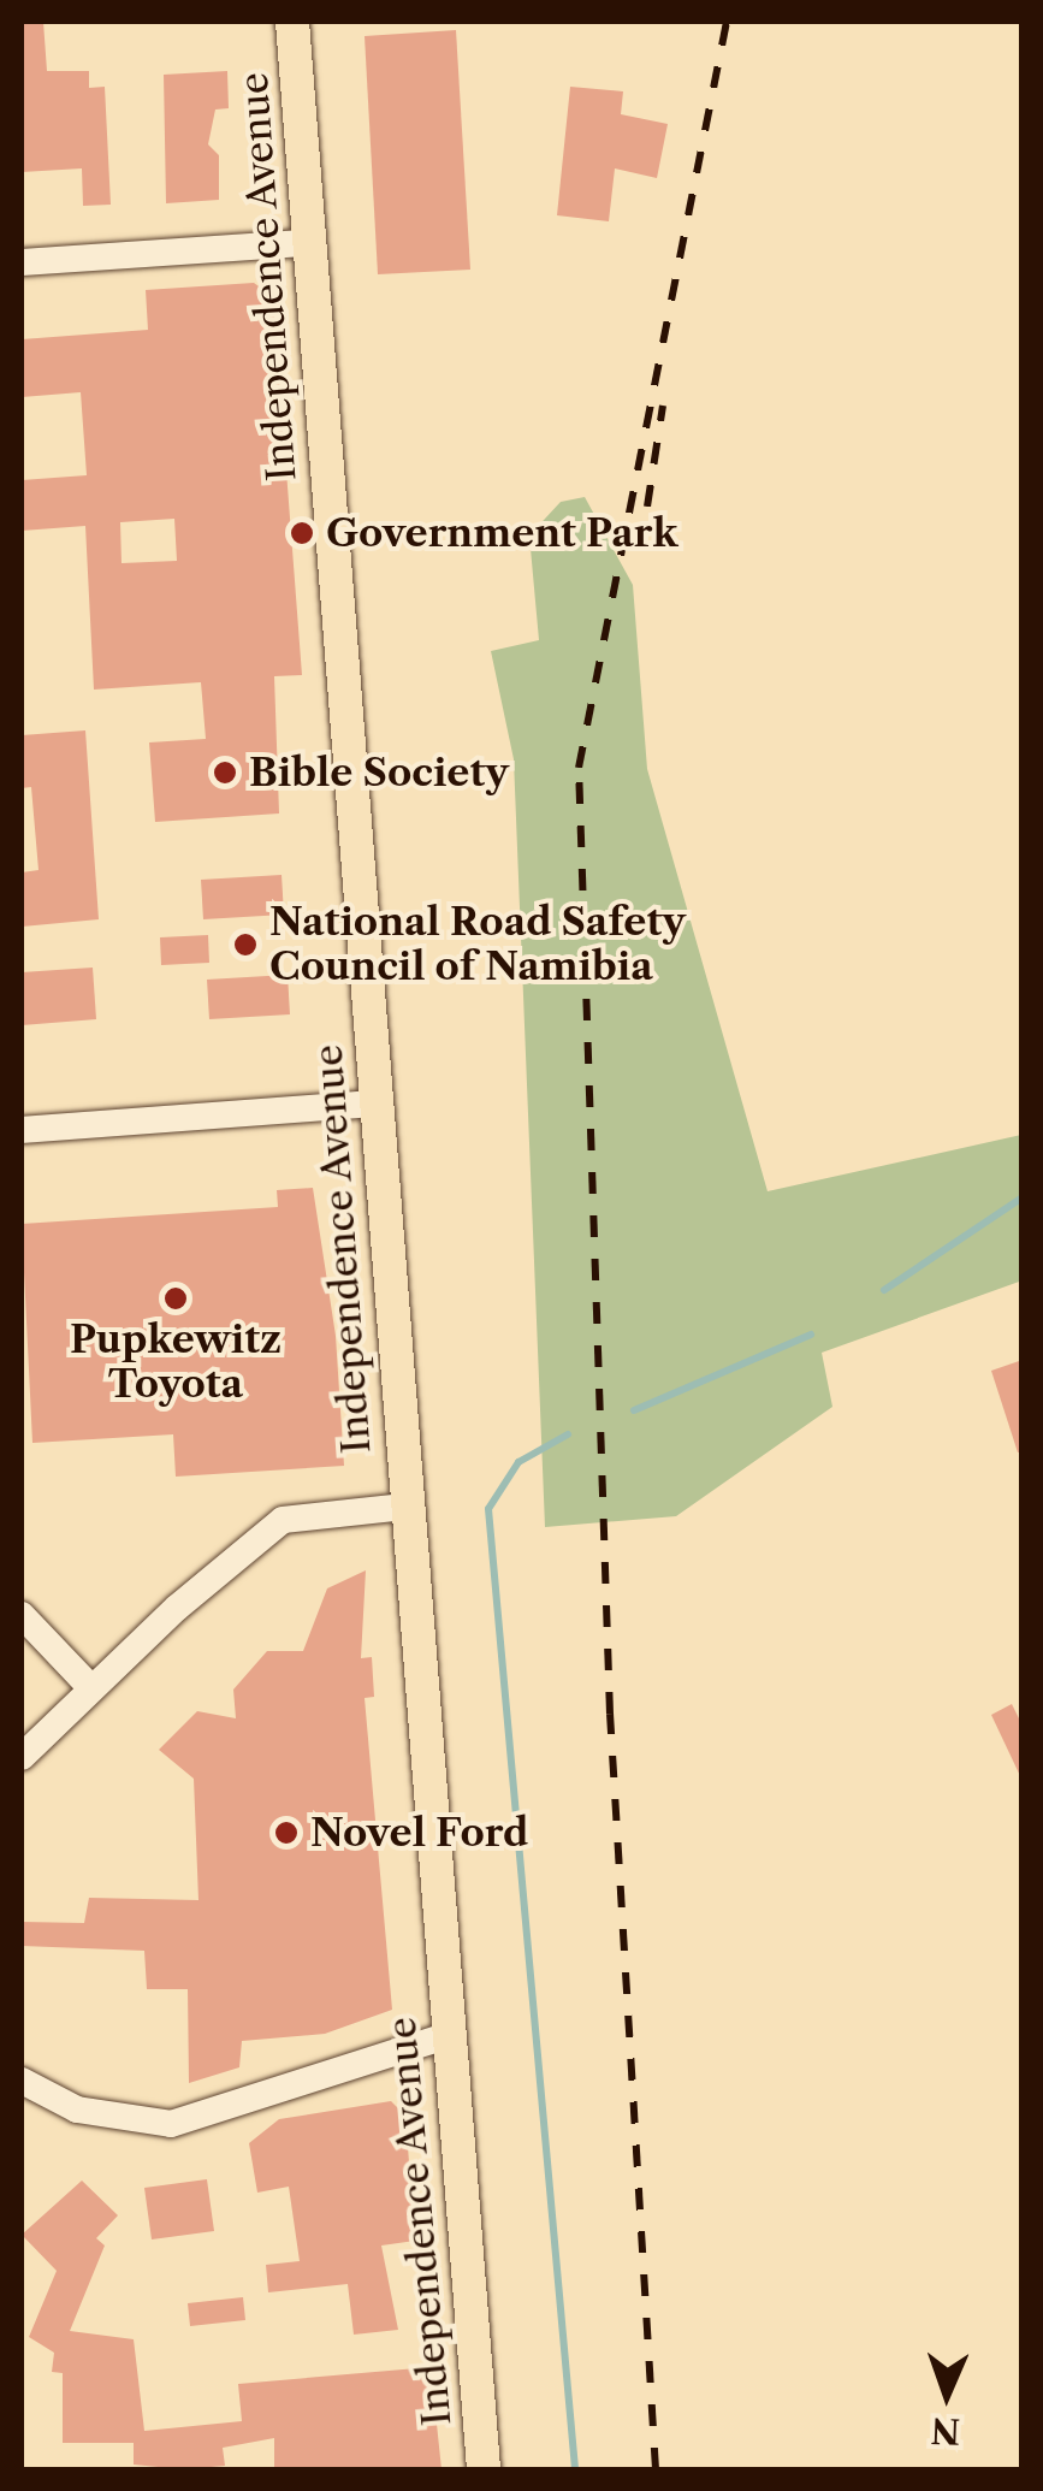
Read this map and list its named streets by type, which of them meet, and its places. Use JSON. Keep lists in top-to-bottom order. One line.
{"streets":{"main road":["Independence Avenue"]},"places":["Government Park","Bible Society","National Road Safety Council of Namibia","Pupkewitz Toyota","Novel Ford"],"north":"bottom"}
